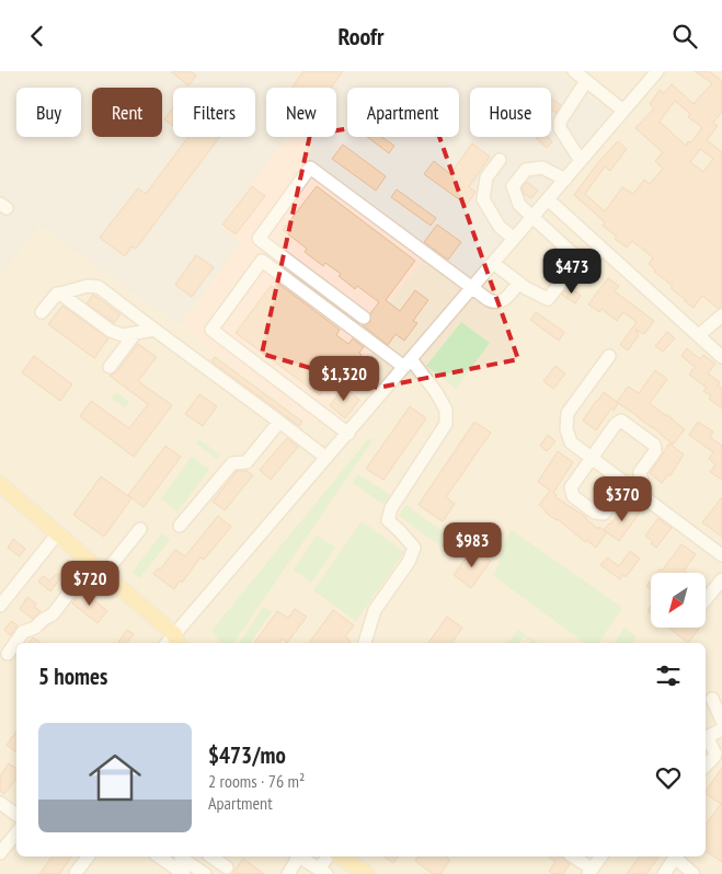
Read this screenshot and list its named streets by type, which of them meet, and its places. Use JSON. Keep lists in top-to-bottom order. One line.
{"north":"bottom left","page":{"header":"Roofr","chip":["Buy","Rent","Filters","New","Apartment","House"],"price":["$473","$1,320","$370","$983","$720"],"heading":"5 homes","list":[{"name":"$473/mo","note":"2 rooms · 76 m² · Apartment"}]}}
